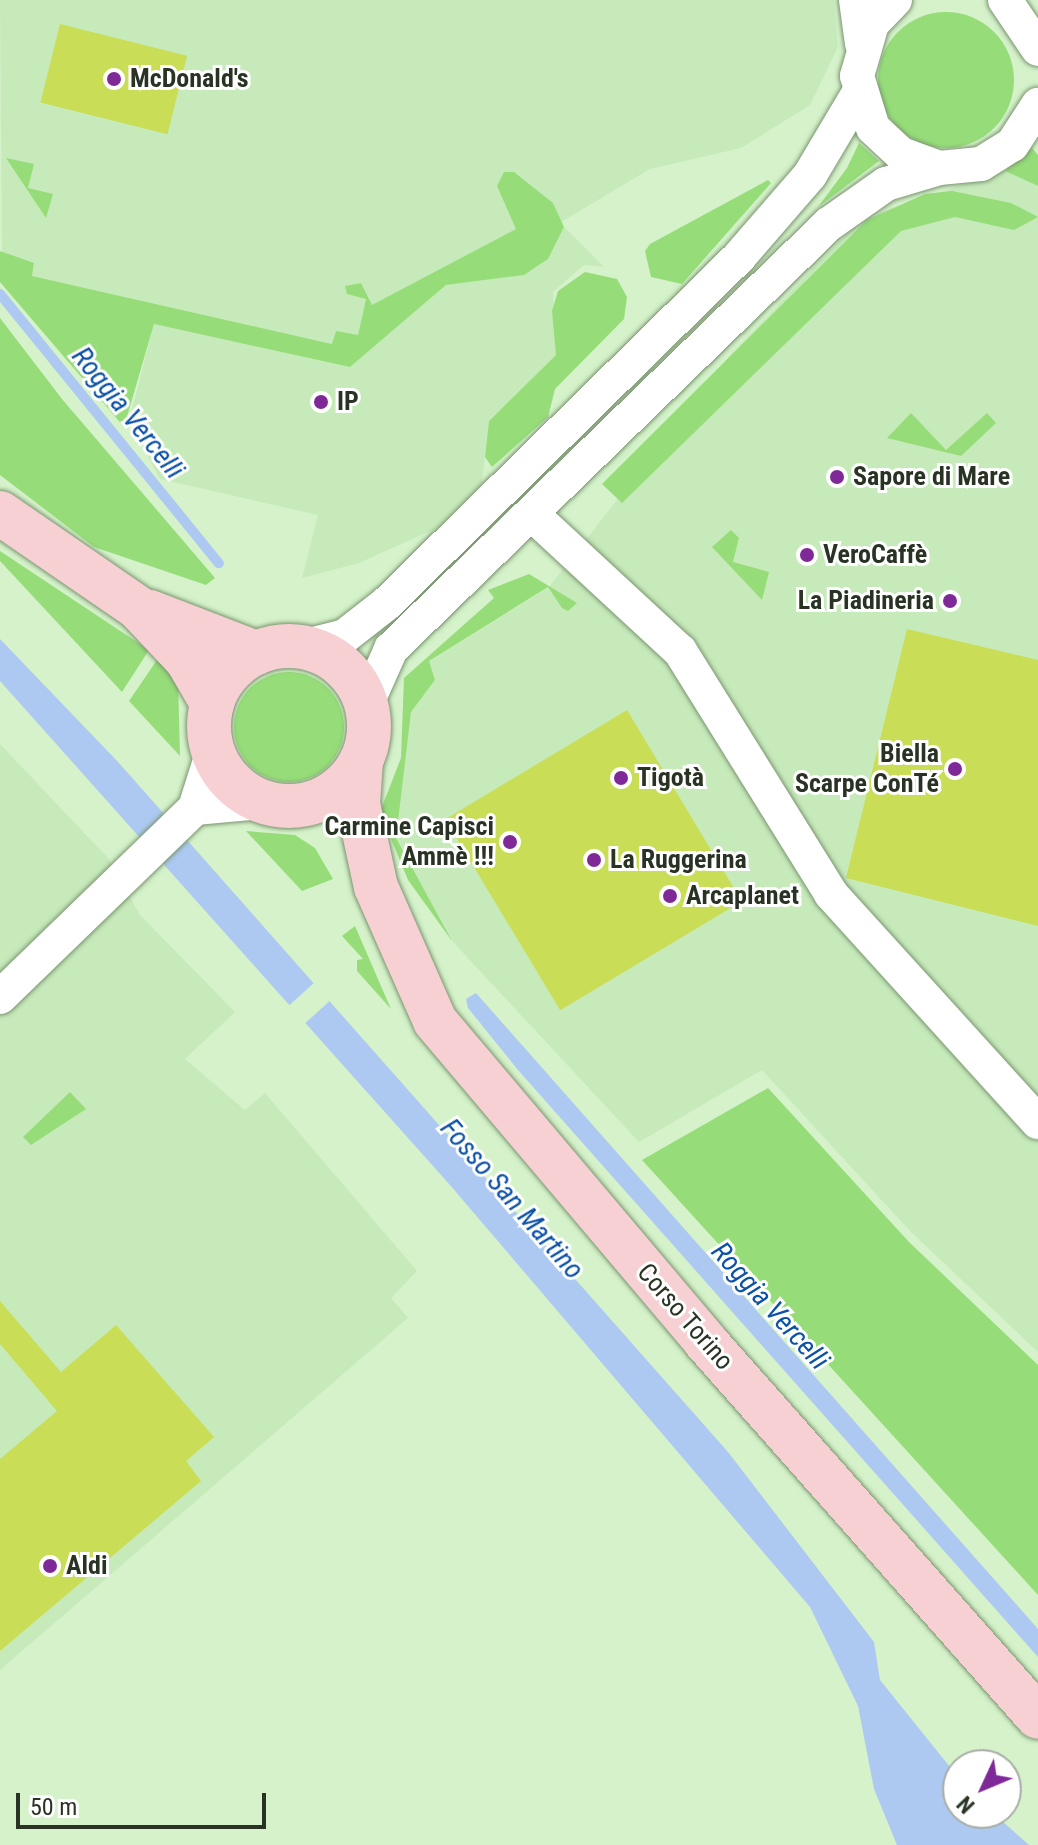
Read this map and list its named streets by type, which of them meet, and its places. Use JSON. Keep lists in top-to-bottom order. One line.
{"streets":{"main road":["Corso Torino"]},"water":["Roggia Vercelli","Fosso San Martino"],"places":["McDonald's","IP","Sapore di Mare","VeroCaffè","La Piadineria","Biella Scarpe ConTé","Tigotà","Carmine Capisci Ammè !!!","La Ruggerina","Arcaplanet","Aldi"],"scale_bar":"50 m","north":"bottom left"}
